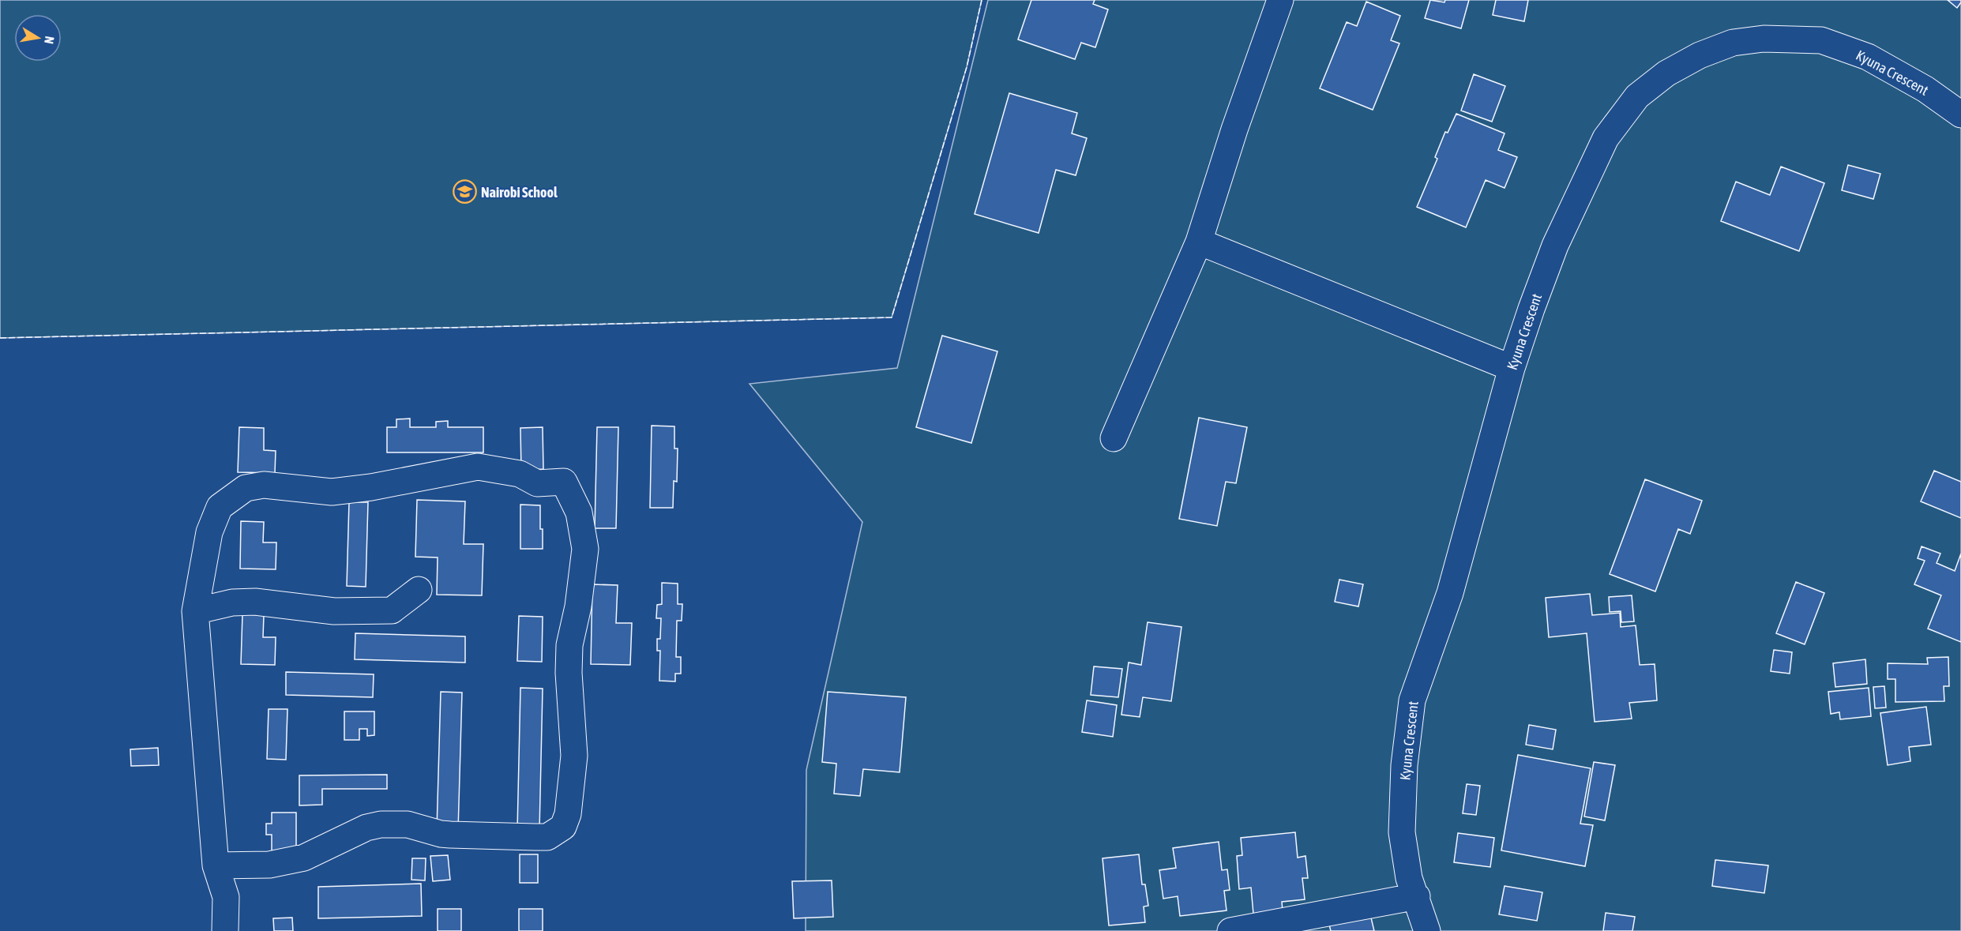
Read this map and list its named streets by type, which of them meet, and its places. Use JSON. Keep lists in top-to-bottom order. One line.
{"streets":{"street":["Kyuna Crescent"]},"places":{"school or university":["Nairobi School"]},"north":"right"}
